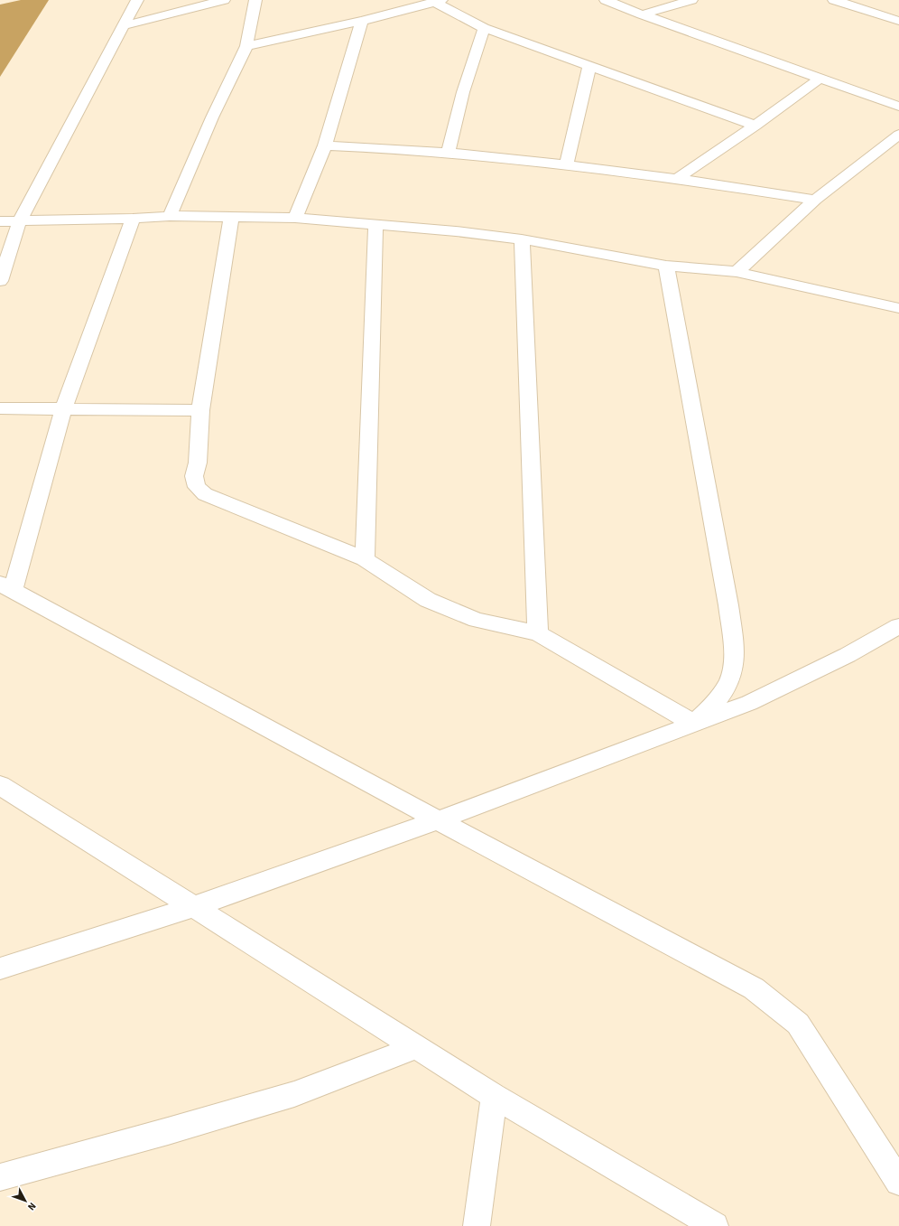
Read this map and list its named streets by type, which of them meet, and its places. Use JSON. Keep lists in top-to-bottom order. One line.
{"north":"bottom right"}
